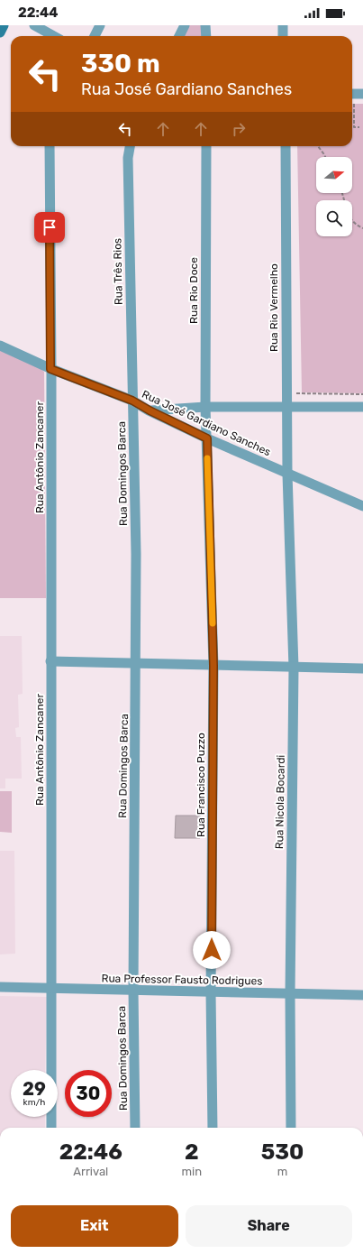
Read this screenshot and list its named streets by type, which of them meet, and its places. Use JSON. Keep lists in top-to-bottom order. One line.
{"streets":{"street":["Rua Três Rios","Rua Rio Doce","Rua Rio Vermelho","Rua José Gardiano Sanches","Rua Antônio Zancaner","Rua Domingos Barca","Rua Francisco Puzzo","Rua Nicola Bocardi","Rua Professor Fausto Rodrigues"]},"crossings":[["Rua Três Rios","Rua José Gardiano Sanches"],["Rua Três Rios","Rua Domingos Barca"],["Rua Rio Doce","Rua José Gardiano Sanches"],["Rua Rio Doce","Rua Francisco Puzzo"],["Rua Rio Vermelho","Rua José Gardiano Sanches"],["Rua Rio Vermelho","Rua Nicola Bocardi"],["Rua José Gardiano Sanches","Rua Antônio Zancaner"],["Rua José Gardiano Sanches","Rua Domingos Barca"],["Rua José Gardiano Sanches","Rua Francisco Puzzo"],["Rua José Gardiano Sanches","Rua Nicola Bocardi"],["Rua Antônio Zancaner","Rua Professor Fausto Rodrigues"],["Rua Domingos Barca","Rua Professor Fausto Rodrigues"],["Rua Francisco Puzzo","Rua Professor Fausto Rodrigues"],["Rua Nicola Bocardi","Rua Professor Fausto Rodrigues"]],"north":"right","page":{"status":"22:44","turn":["330 m","Rua José Gardiano Sanches"],"speed":"29 km/h","limit":"30","eta":["22:46","Arrival","2","min","530","m"],"buttons":["Exit","Share"]}}
